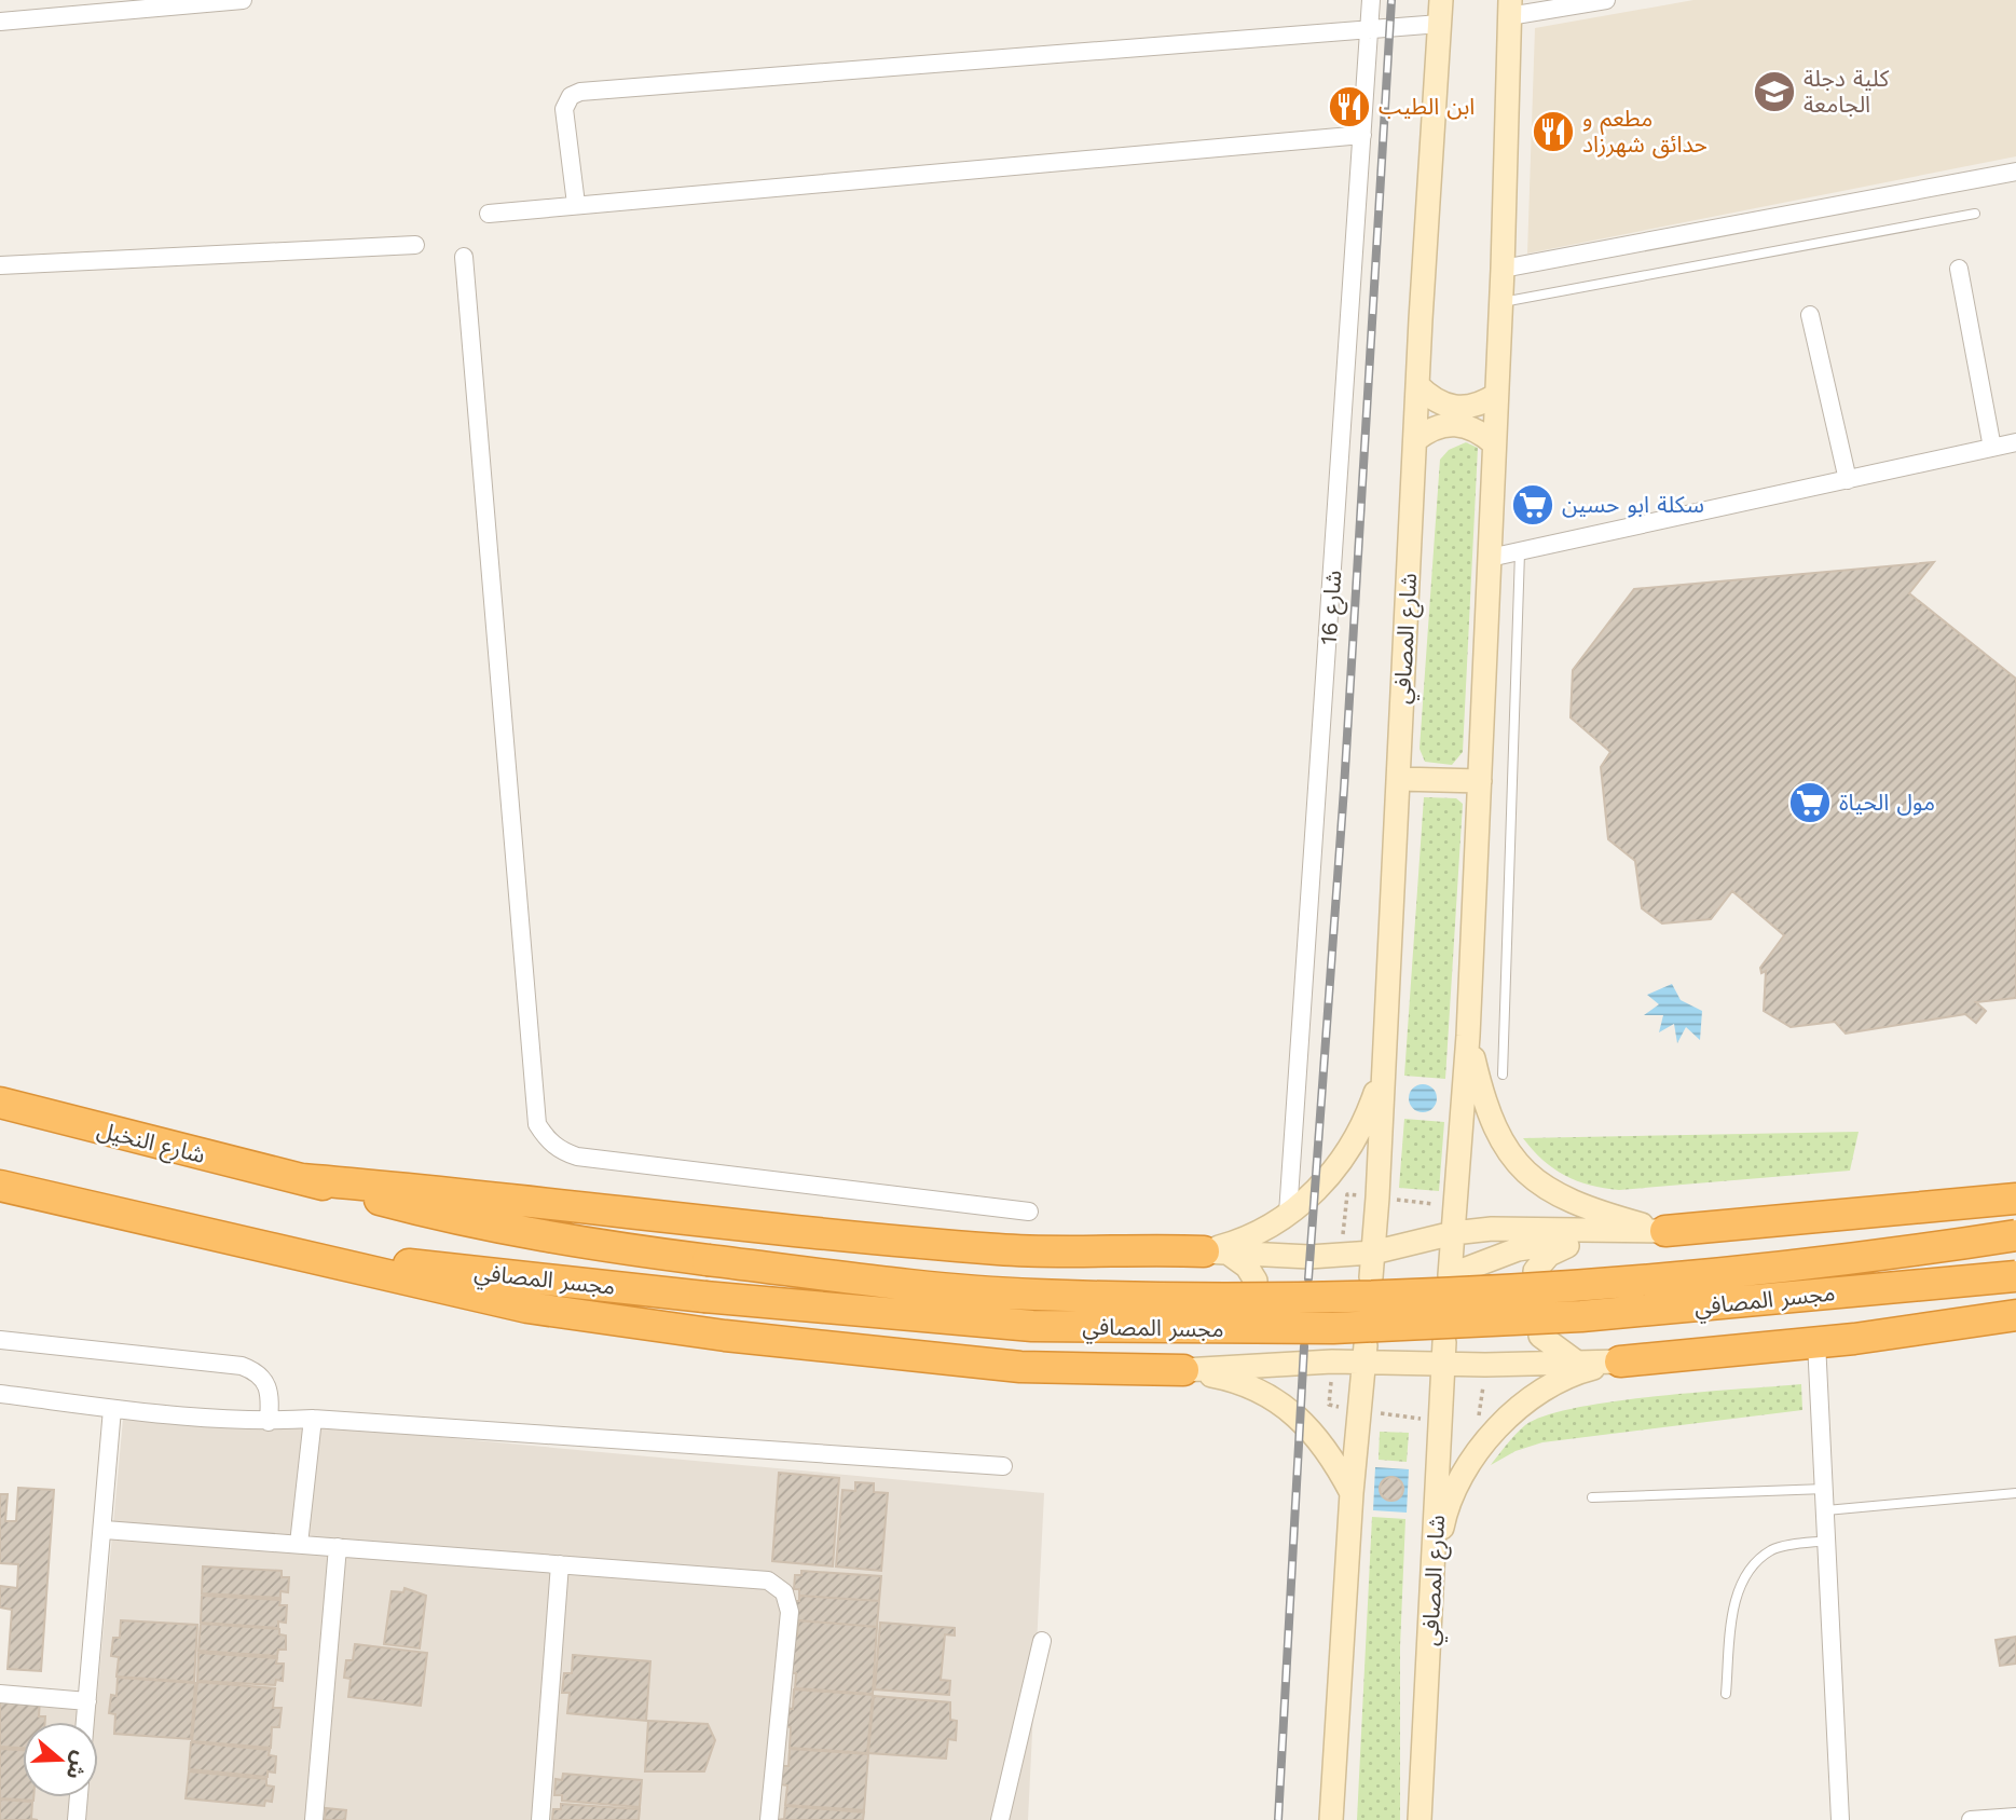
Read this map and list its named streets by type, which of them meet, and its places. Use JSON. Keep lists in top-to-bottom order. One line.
{"streets":{"highway":["شارع النخيل","مجسر المصافي"],"main road":["شارع المصافي"],"street":["شارع 16"]},"crossings":[["شارع النخيل","مجسر المصافي"]],"places":{"school or university":["كلية دجلة الجامعة"],"restaurant":["ابن الطيب","مطعم و حدائق شهرزاد"],"supermarket":["سكلة ابو حسين","مول الحياة"]},"north":"right"}
